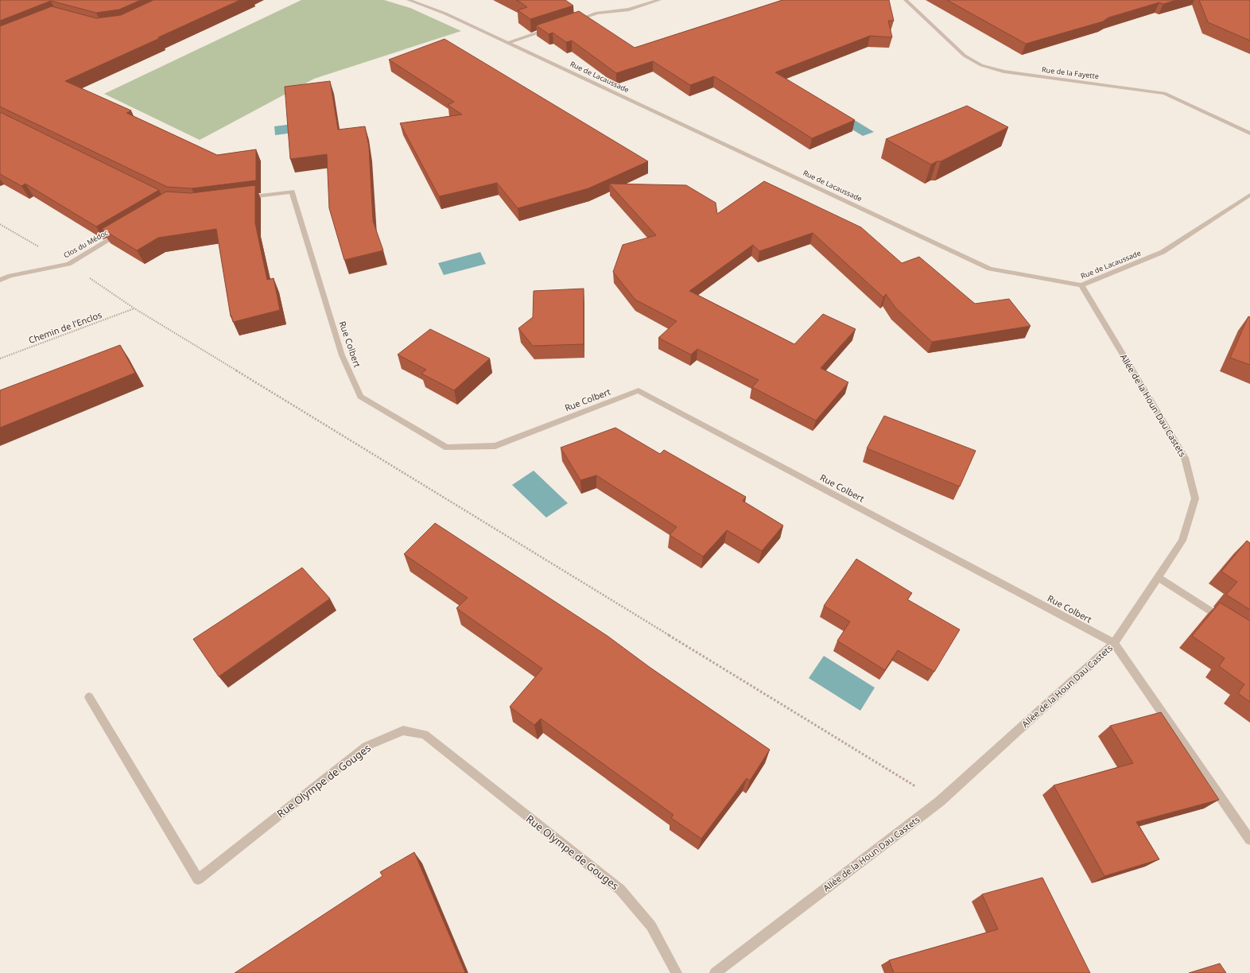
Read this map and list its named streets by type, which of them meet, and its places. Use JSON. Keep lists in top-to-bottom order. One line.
{"streets":{"street":["Rue de la Fayette","Rue de Lacaussade","Clos du Médoc","Rue Colbert","Allée de la Houn Dau Castets","Rue Olympe de Gouges"],"path":["Chemin de l'Enclos"]},"crossings":[["Rue de Lacaussade","Allée de la Houn Dau Castets"],["Rue Colbert","Allée de la Houn Dau Castets"]]}
